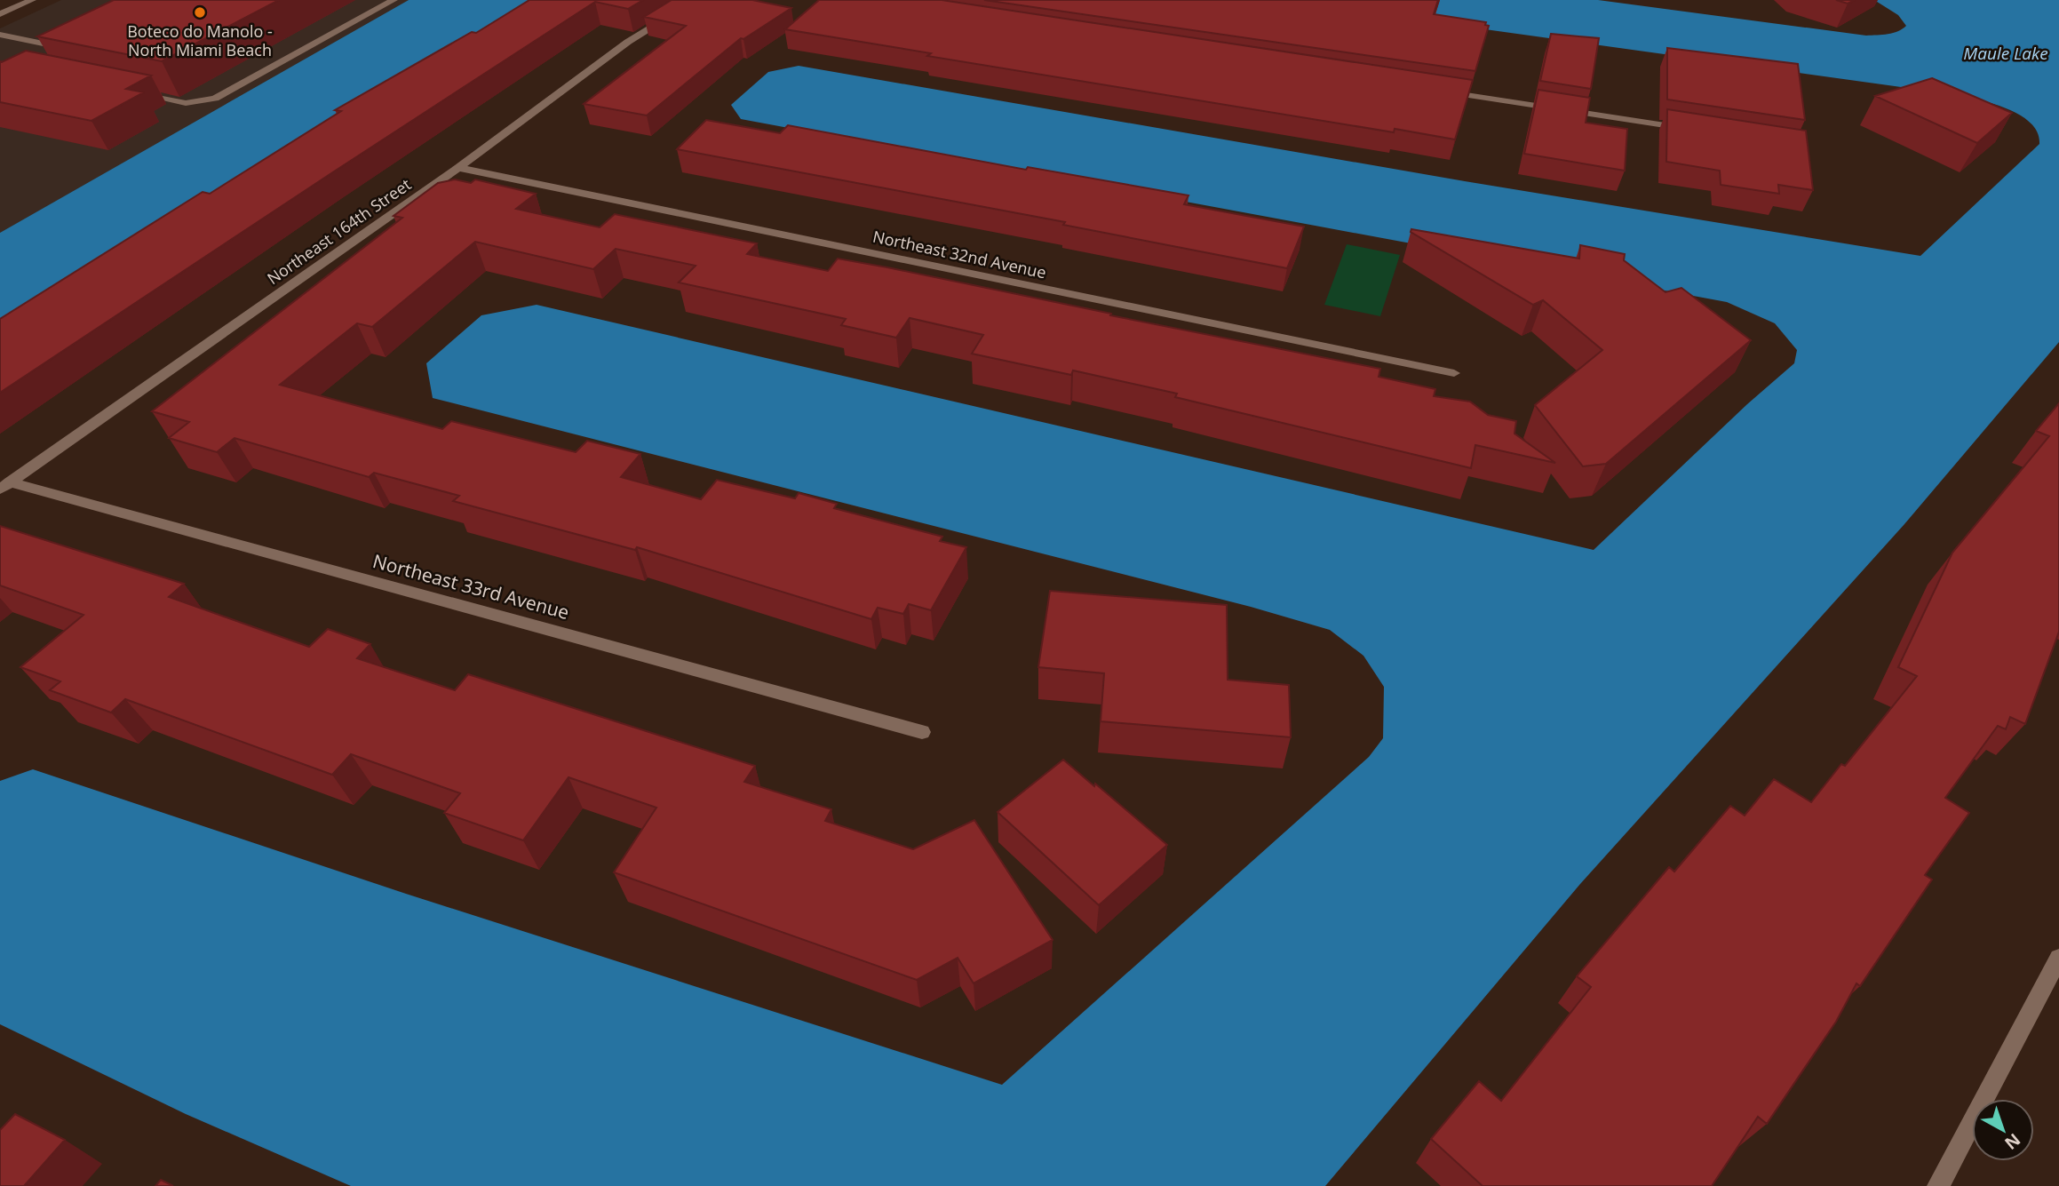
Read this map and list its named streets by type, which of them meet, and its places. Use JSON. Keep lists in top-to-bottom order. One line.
{"streets":{"street":["Northeast 164th Street","Northeast 32nd Avenue","Northeast 33rd Avenue"]},"crossings":[["Northeast 164th Street","Northeast 32nd Avenue"],["Northeast 164th Street","Northeast 33rd Avenue"]],"water":["Maule Lake"],"places":["Boteco do Manolo - North Miami Beach"],"north":"bottom right"}
